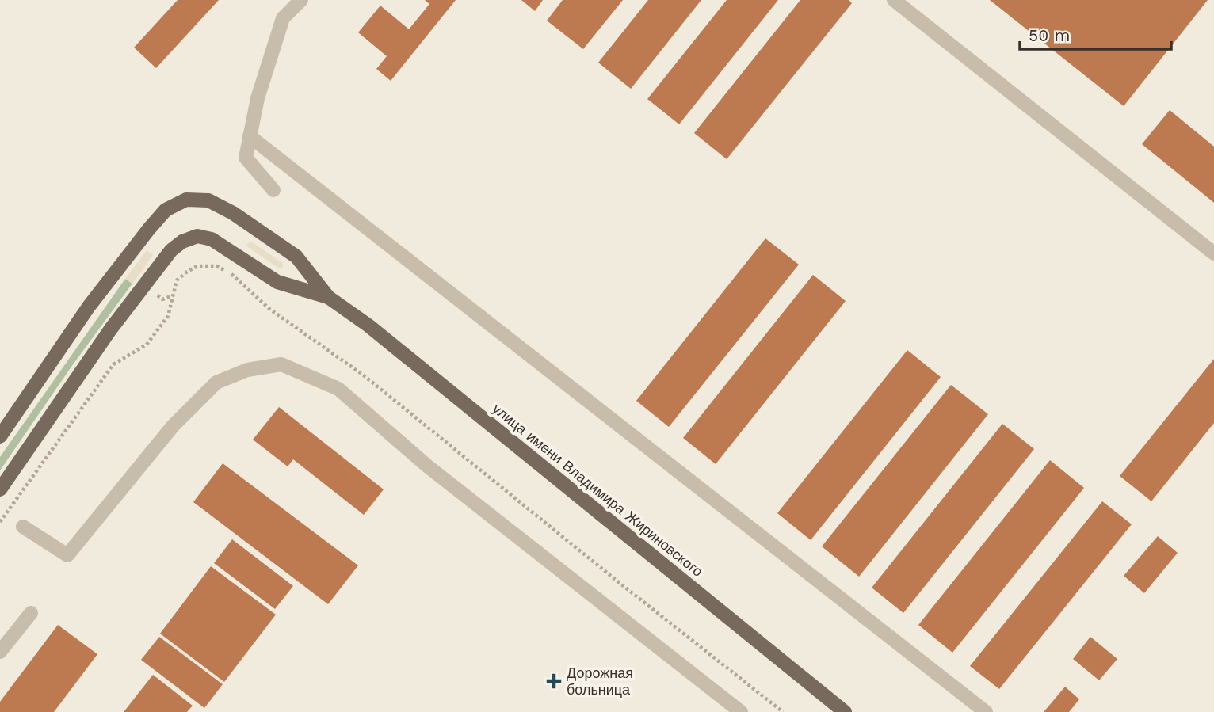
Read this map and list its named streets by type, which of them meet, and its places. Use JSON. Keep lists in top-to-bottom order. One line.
{"streets":{"main road":["улица имени Владимира Жириновского"]},"places":{"health":["Дорожная больница"]},"scale_bar":"50 m"}
